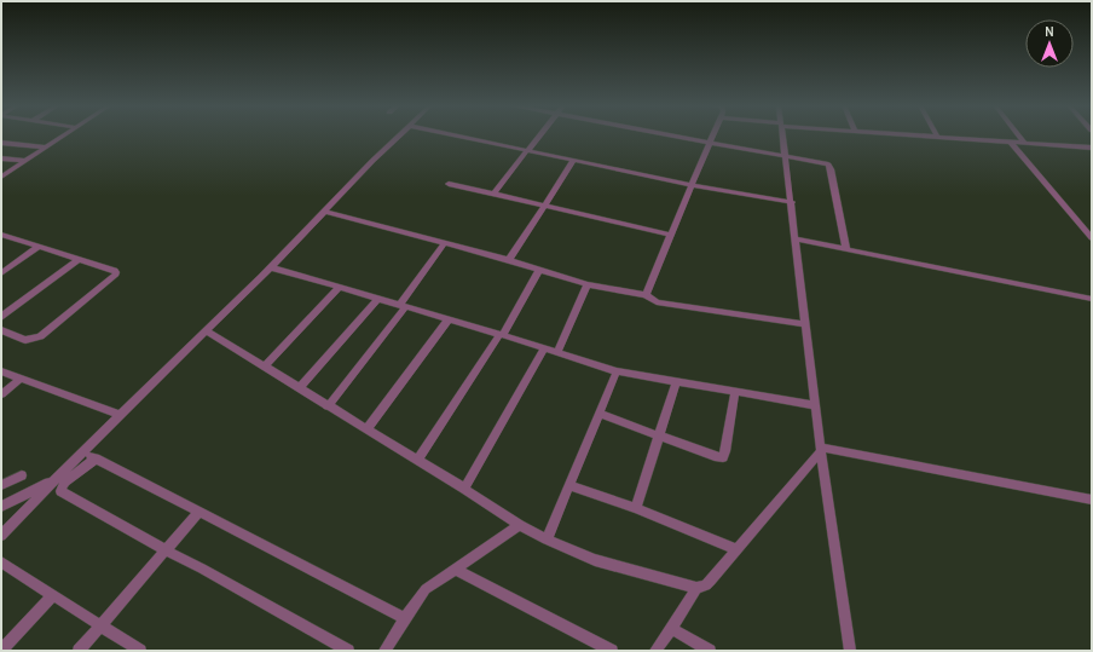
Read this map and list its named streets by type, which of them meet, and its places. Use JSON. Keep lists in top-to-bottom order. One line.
{"north":"top"}
